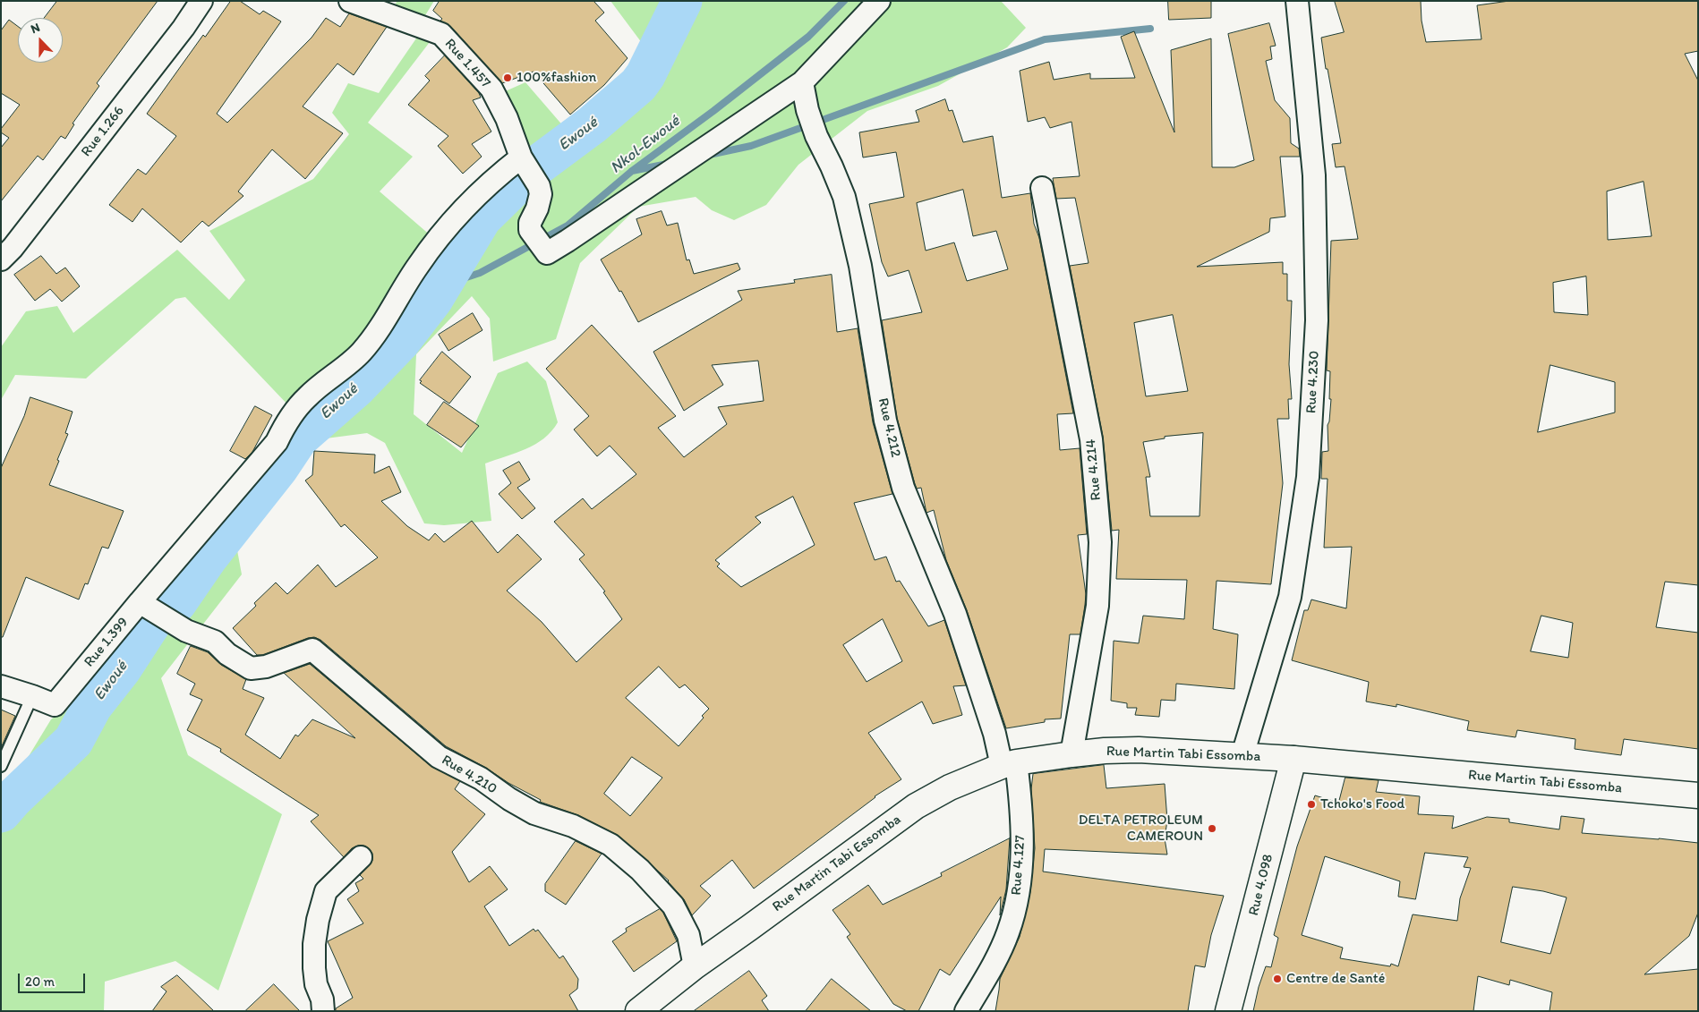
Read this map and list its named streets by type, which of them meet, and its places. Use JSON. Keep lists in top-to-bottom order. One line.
{"streets":{"main road":["Rue Martin Tabi Essomba","Rue 4.098"],"street":["Rue 1.457","Rue 1.266","Rue 4.230","Rue 4.212","Rue 4.214","Rue 1.399","Rue 4.210","Rue 4.127"]},"crossings":[["Rue 1.457","Rue 4.212"],["Rue 4.230","Rue Martin Tabi Essomba"],["Rue 4.212","Rue Martin Tabi Essomba"],["Rue 4.212","Rue 4.127"],["Rue 4.214","Rue Martin Tabi Essomba"],["Rue 1.399","Rue 4.210"],["Rue Martin Tabi Essomba","Rue 4.210"],["Rue Martin Tabi Essomba","Rue 4.127"],["Rue Martin Tabi Essomba","Rue 4.098"]],"water":["Ewoué","Nkol-Ewoué"],"places":["100%fashion","Tchoko's Food","DELTA PETROLEUM CAMEROUN","Centre de Santé"],"scale_bar":"20 m","north":"top"}
